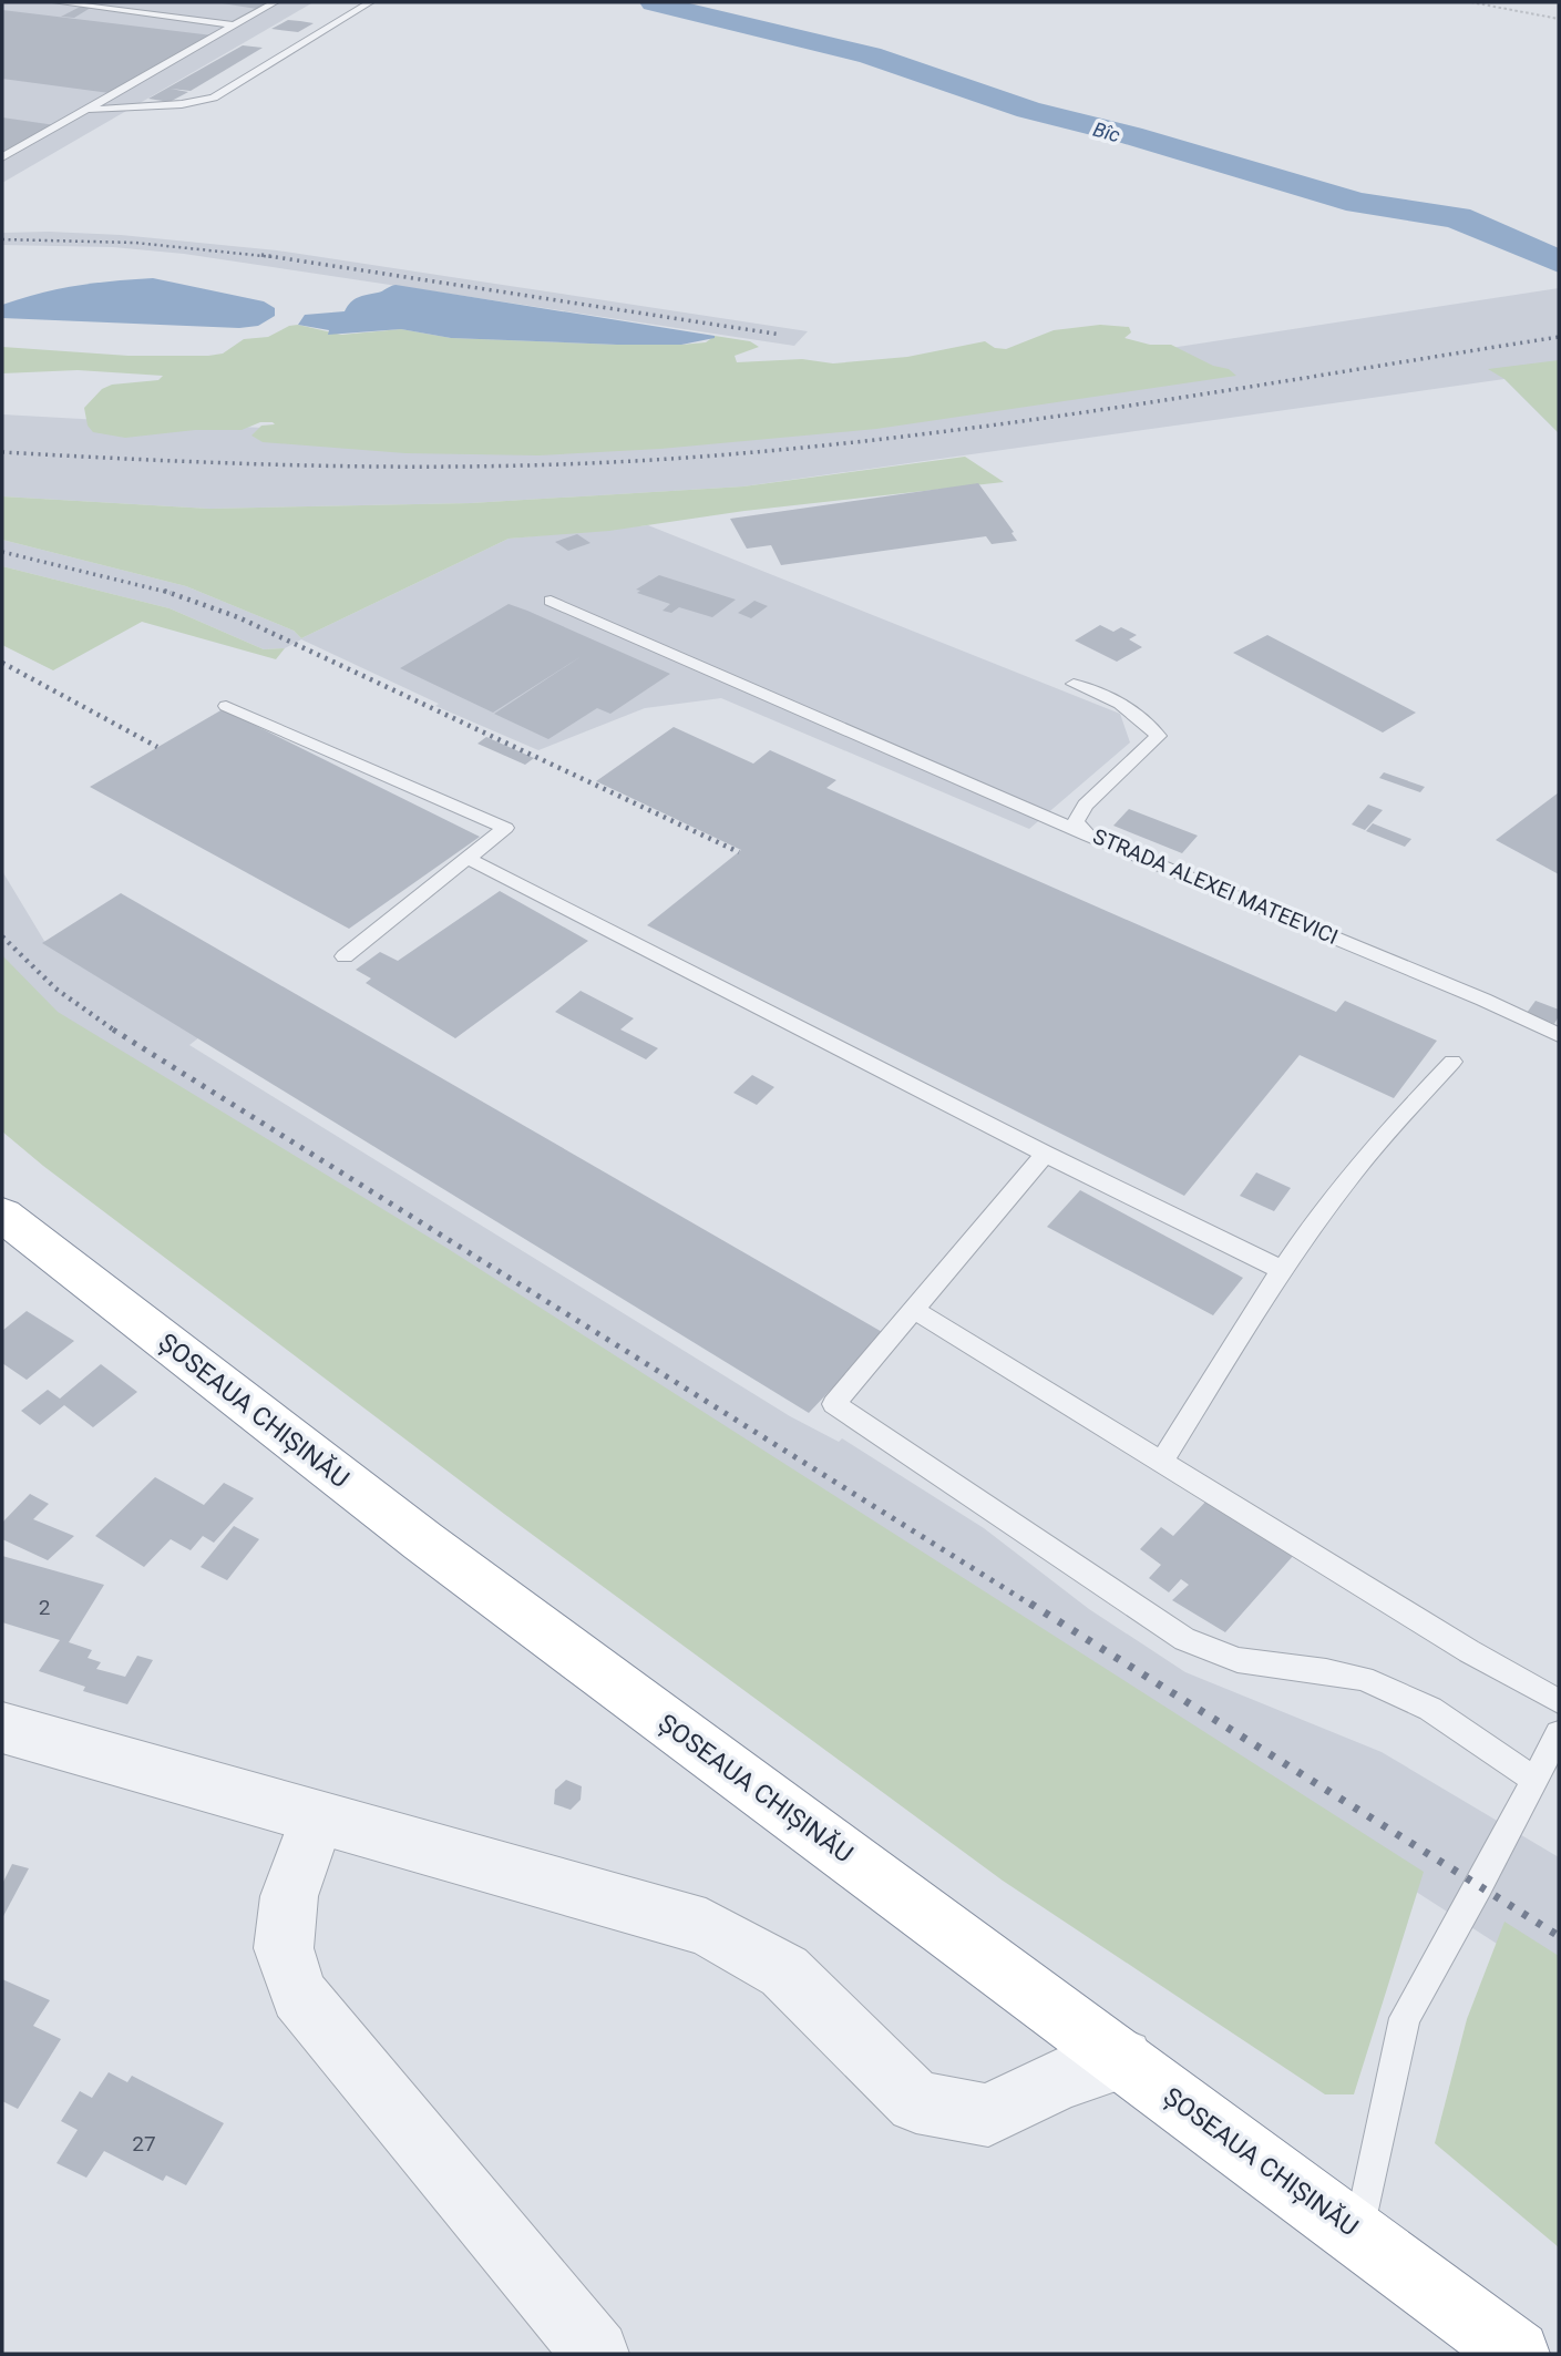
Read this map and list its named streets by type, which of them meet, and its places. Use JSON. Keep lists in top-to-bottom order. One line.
{"streets":{"highway":["ȘOSEAUA CHIȘINĂU"],"lane":["STRADA ALEXEI MATEEVICI"]},"water":["Bîc"],"house_numbers":["2","27"]}
